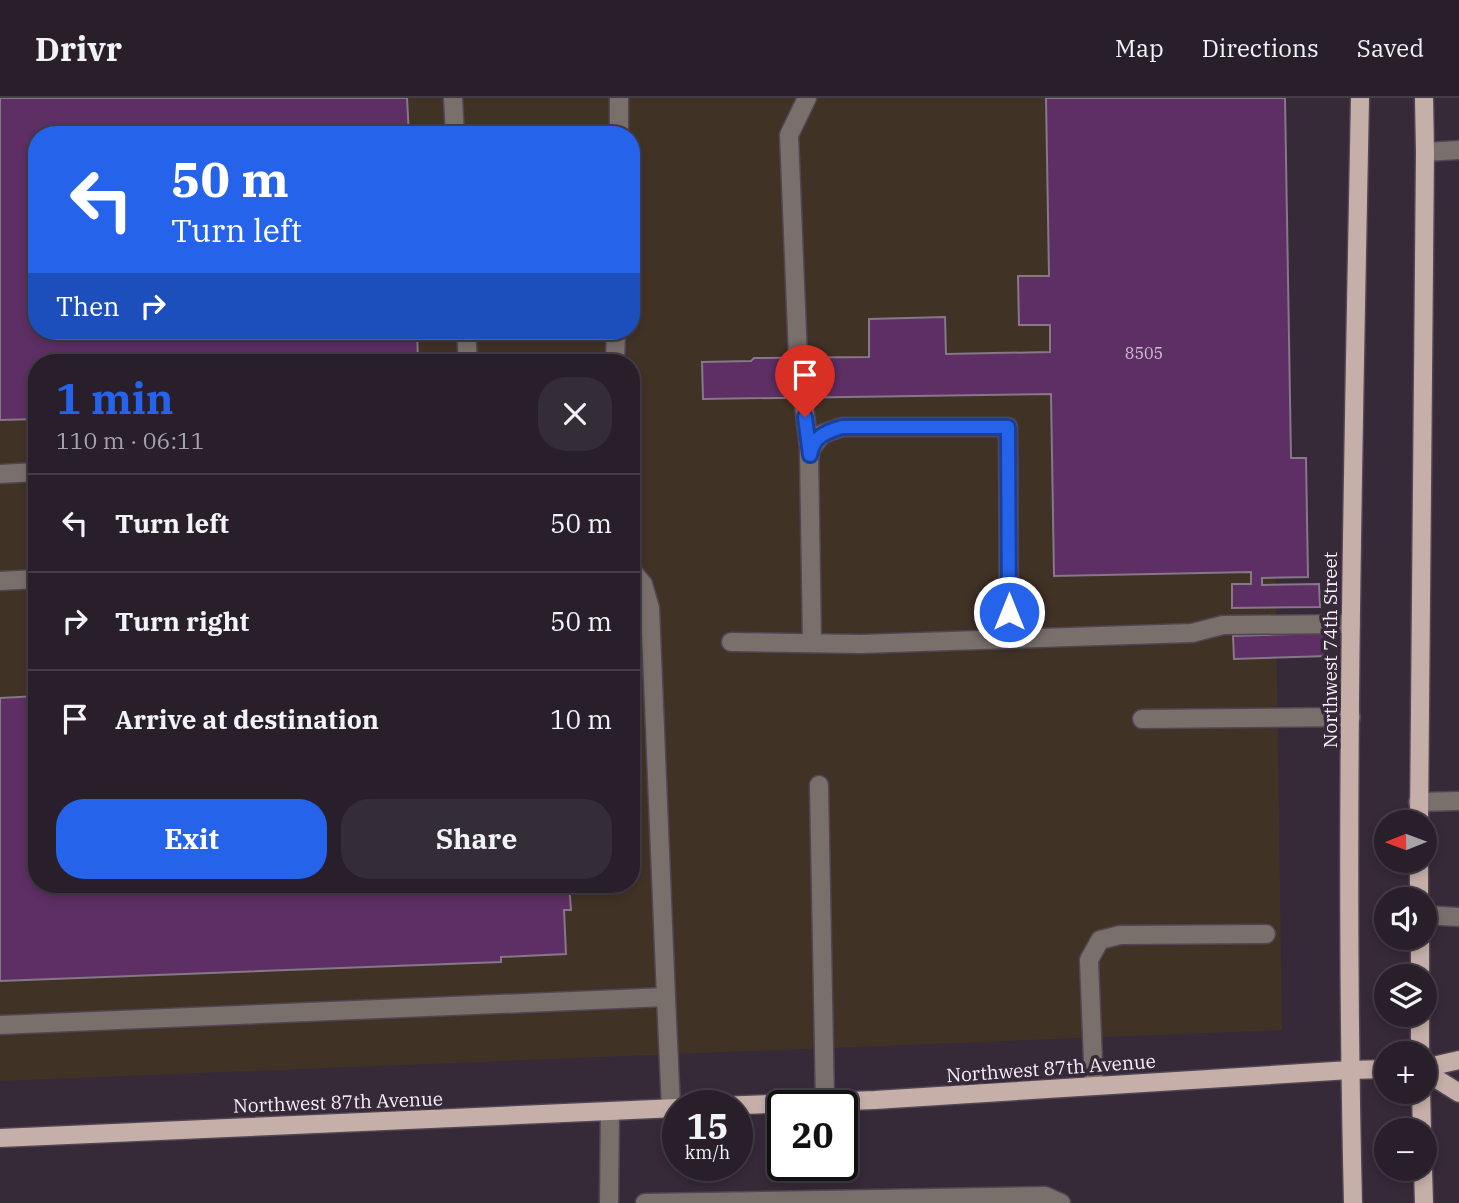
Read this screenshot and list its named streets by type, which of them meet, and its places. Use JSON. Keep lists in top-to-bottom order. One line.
{"streets":{"main road":["Northwest 74th Street","Northwest 87th Avenue"]},"crossings":[["Northwest 74th Street","Northwest 87th Avenue"]],"house_numbers":["8505"],"north":"left","page":{"header":"Drivr","nav":["Map","Directions","Saved"],"turn":["50 m","Turn left"],"then":"Then","heading":["1 min","110 m · 06:11"],"list":[{"name":"Turn left","value":"50 m"},{"name":"Turn right","value":"50 m"},{"name":"Arrive at destination","value":"10 m"}],"buttons":["Exit","Share"],"map_buttons":["+","−"],"speed":"15 km/h","limit":"20"}}
